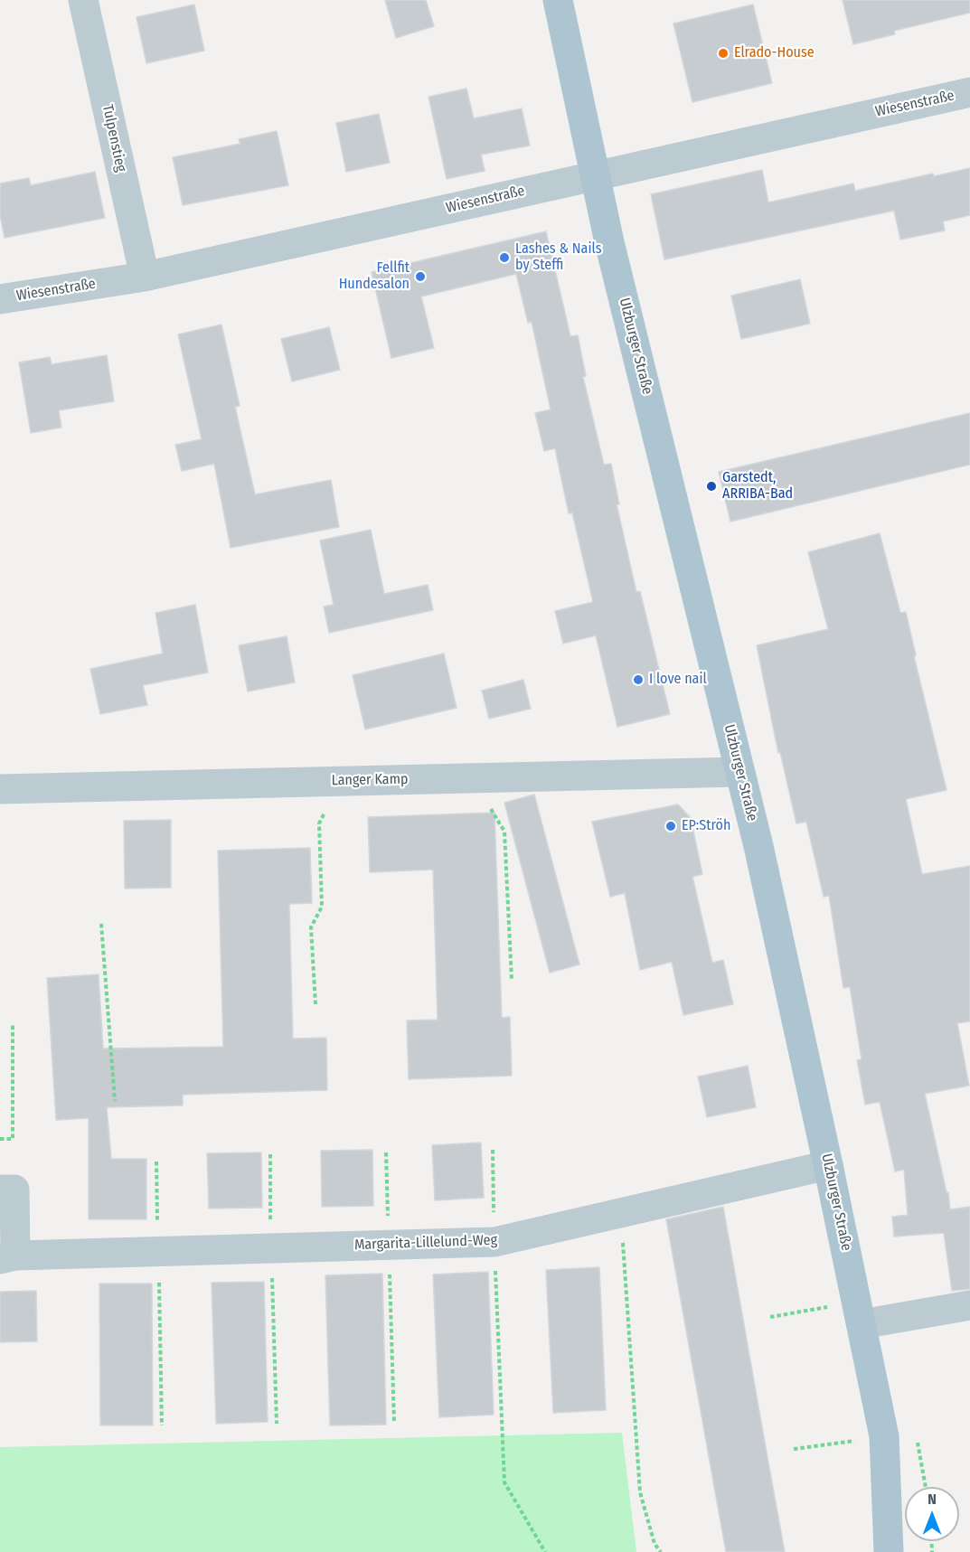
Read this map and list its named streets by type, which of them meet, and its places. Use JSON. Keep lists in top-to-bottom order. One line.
{"streets":{"main road":["Ulzburger Straße"],"street":["Wiesenstraße","Tulpenstieg","Langer Kamp","Margarita-Lillelund-Weg"]},"crossings":[["Wiesenstraße","Tulpenstieg"],["Wiesenstraße","Ulzburger Straße"],["Ulzburger Straße","Langer Kamp"],["Ulzburger Straße","Margarita-Lillelund-Weg"]],"places":["Elrado-House","Lashes & Nails by Steffi","Fellfit Hundesalon","Garstedt, ARRIBA-Bad","I love nail","EP:Ströh"],"north":"top"}
